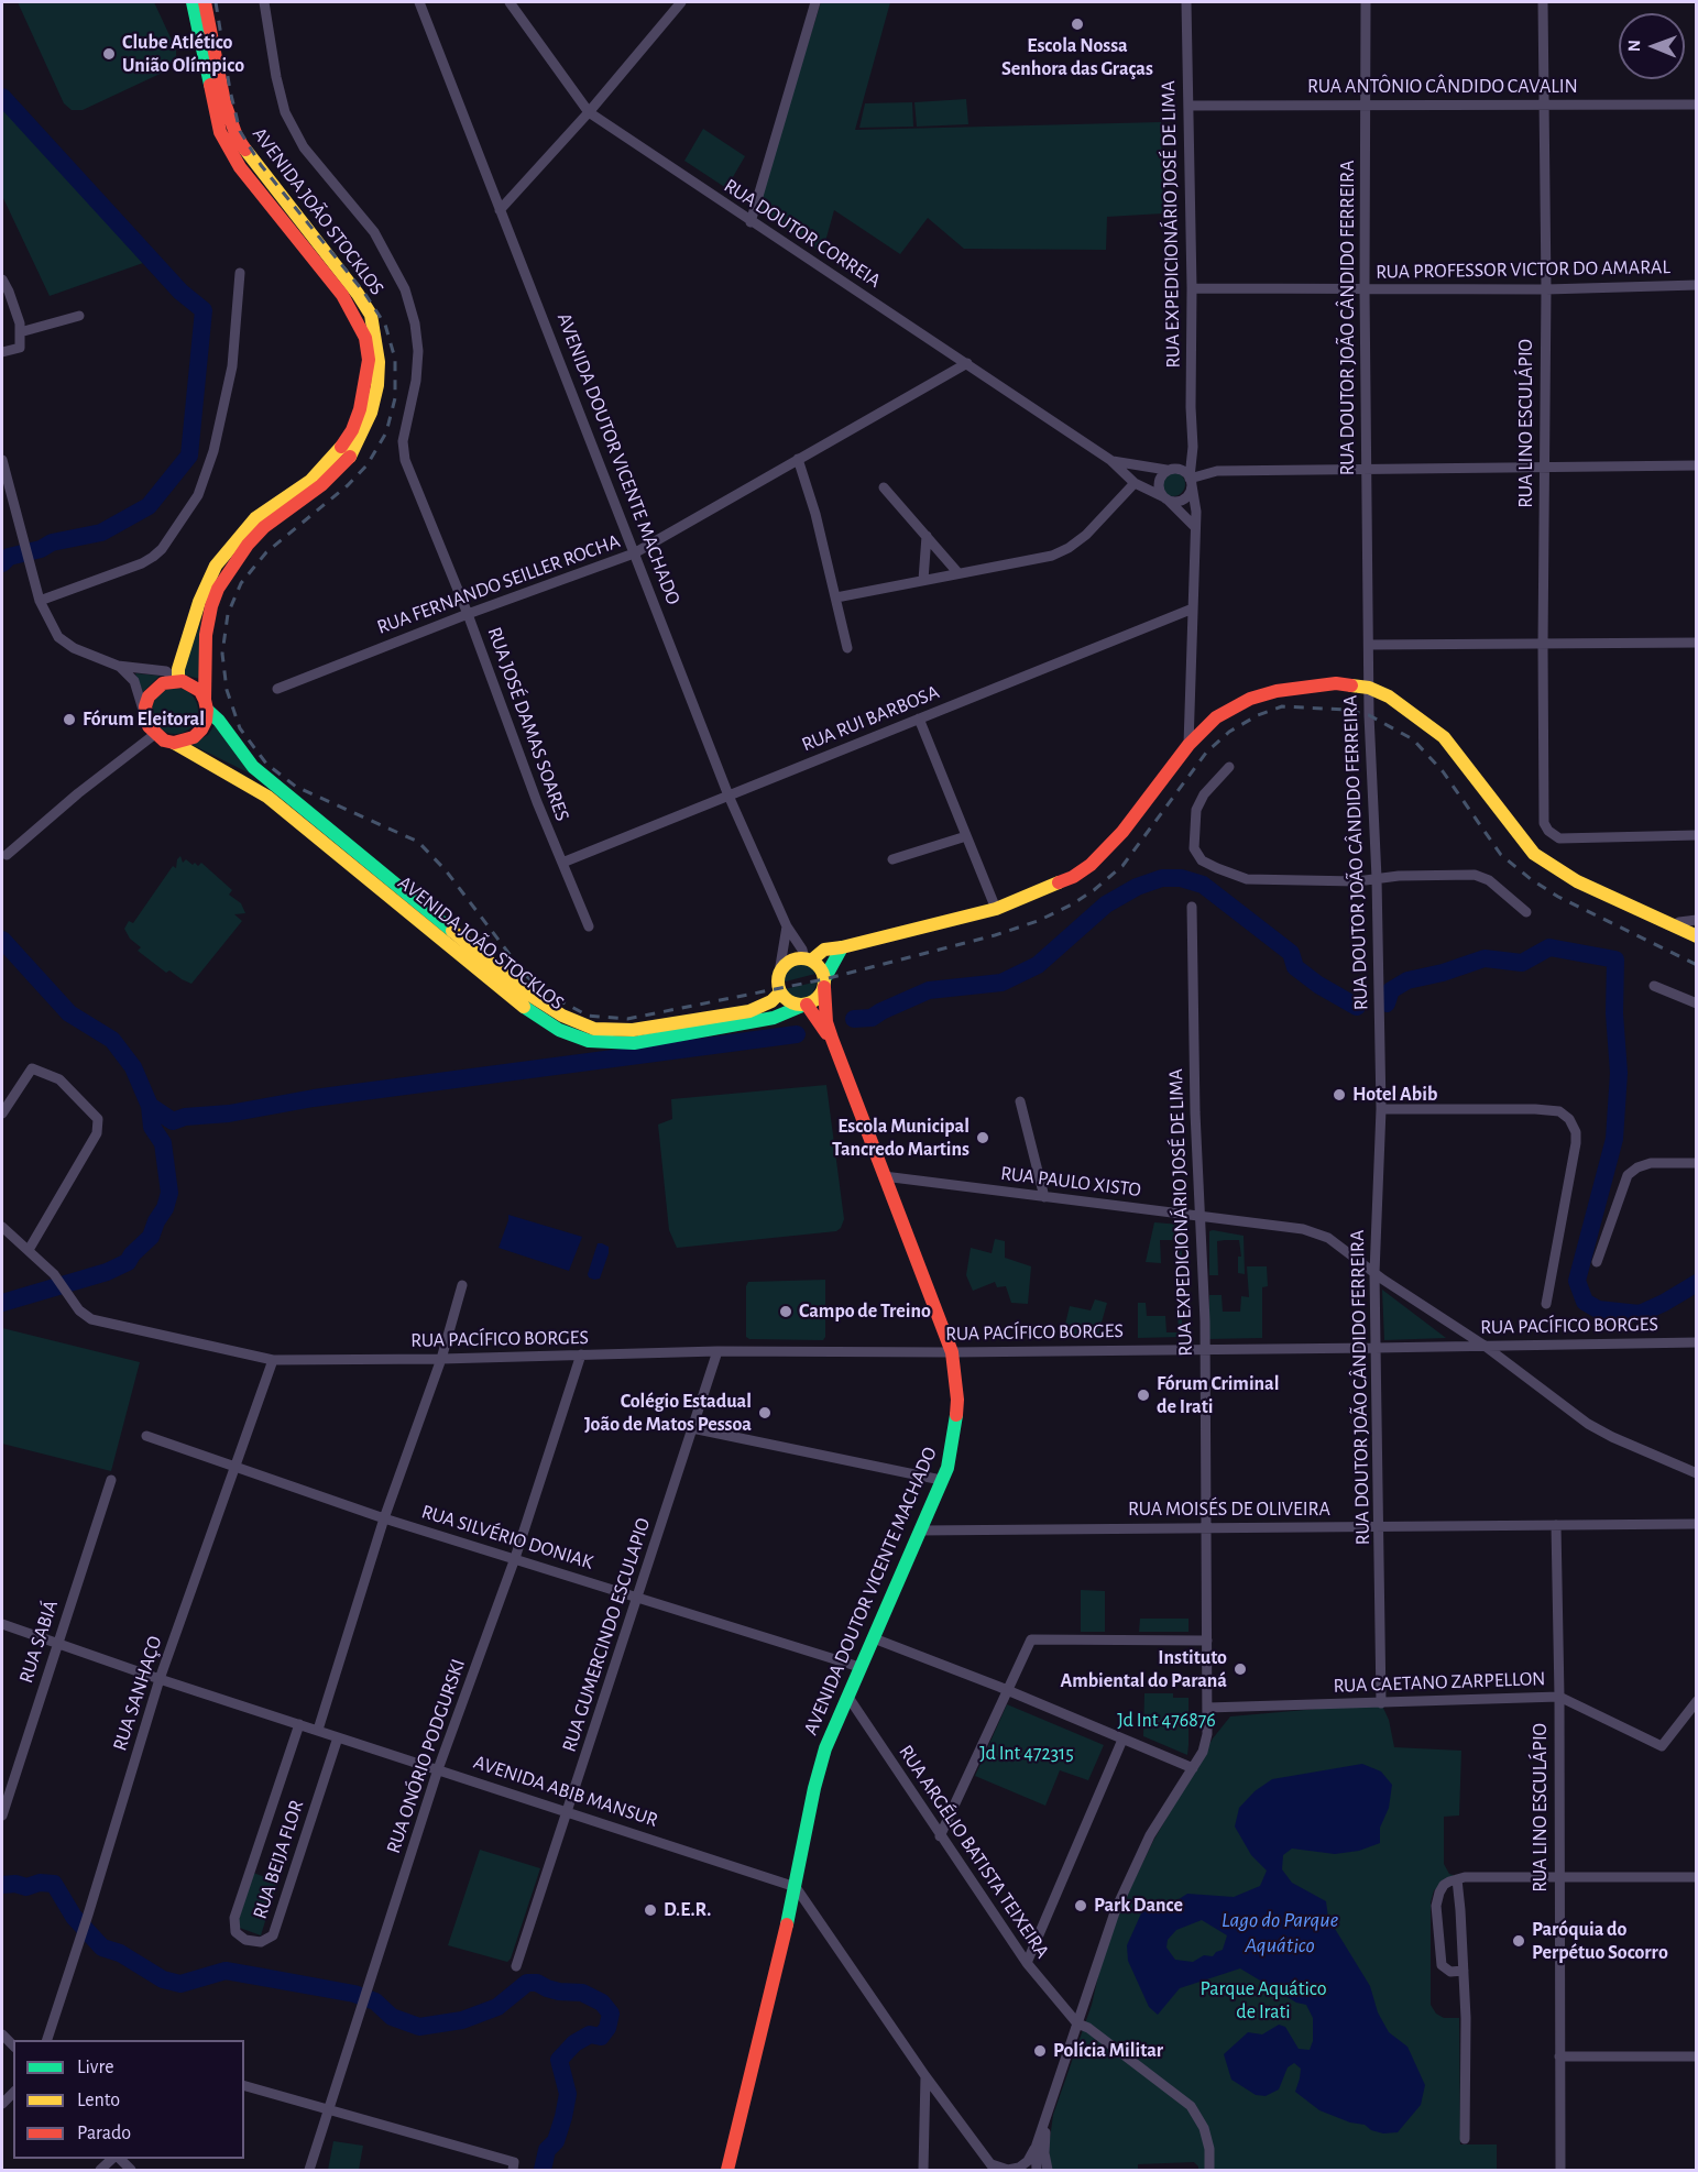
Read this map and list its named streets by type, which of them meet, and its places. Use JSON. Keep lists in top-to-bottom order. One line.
{"streets":{"main road":["AVENIDA JOÃO STOCKLOS","AVENIDA DOUTOR VICENTE MACHADO"],"street":["RUA ANTÔNIO CÂNDIDO CAVALIN","RUA EXPEDICIONÁRIO JOSÉ DE LIMA","RUA DOUTOR CORREIA","RUA PROFESSOR VICTOR DO AMARAL","RUA DOUTOR JOÃO CÂNDIDO FERREIRA","RUA LINO ESCULÁPIO","RUA FERNANDO SEILLER ROCHA","RUA RUI BARBOSA","RUA JOSÉ DAMAS SOARES","RUA PAULO XISTO","RUA PACÍFICO BORGES","RUA MOISÉS DE OLIVEIRA","RUA SILVÉRIO DONIAK","RUA GUMERCINDO ESCULAPIO","RUA SABIÁ","RUA CAETANO ZARPELLON","RUA SANHAÇO","RUA ONÓRIO PODGURSKI","AVENIDA ABIB MANSUR","RUA ARGÉLIO BATISTA TEIXEIRA","RUA BEIJA FLOR"]},"crossings":[["RUA ANTÔNIO CÂNDIDO CAVALIN","RUA EXPEDICIONÁRIO JOSÉ DE LIMA"],["RUA ANTÔNIO CÂNDIDO CAVALIN","RUA DOUTOR JOÃO CÂNDIDO FERREIRA"],["RUA ANTÔNIO CÂNDIDO CAVALIN","RUA LINO ESCULÁPIO"],["AVENIDA JOÃO STOCKLOS","AVENIDA DOUTOR VICENTE MACHADO"],["RUA EXPEDICIONÁRIO JOSÉ DE LIMA","RUA DOUTOR CORREIA"],["RUA EXPEDICIONÁRIO JOSÉ DE LIMA","RUA PROFESSOR VICTOR DO AMARAL"],["RUA EXPEDICIONÁRIO JOSÉ DE LIMA","RUA RUI BARBOSA"],["RUA EXPEDICIONÁRIO JOSÉ DE LIMA","RUA PAULO XISTO"],["RUA EXPEDICIONÁRIO JOSÉ DE LIMA","RUA PACÍFICO BORGES"],["RUA EXPEDICIONÁRIO JOSÉ DE LIMA","RUA MOISÉS DE OLIVEIRA"],["RUA EXPEDICIONÁRIO JOSÉ DE LIMA","RUA CAETANO ZARPELLON"],["RUA EXPEDICIONÁRIO JOSÉ DE LIMA","RUA ARGÉLIO BATISTA TEIXEIRA"],["RUA DOUTOR CORREIA","RUA FERNANDO SEILLER ROCHA"],["RUA PROFESSOR VICTOR DO AMARAL","RUA DOUTOR JOÃO CÂNDIDO FERREIRA"],["RUA PROFESSOR VICTOR DO AMARAL","RUA LINO ESCULÁPIO"],["RUA DOUTOR JOÃO CÂNDIDO FERREIRA","RUA PAULO XISTO"],["RUA DOUTOR JOÃO CÂNDIDO FERREIRA","RUA PACÍFICO BORGES"],["RUA DOUTOR JOÃO CÂNDIDO FERREIRA","RUA MOISÉS DE OLIVEIRA"],["RUA DOUTOR JOÃO CÂNDIDO FERREIRA","RUA CAETANO ZARPELLON"],["RUA LINO ESCULÁPIO","RUA MOISÉS DE OLIVEIRA"],["RUA LINO ESCULÁPIO","RUA CAETANO ZARPELLON"],["AVENIDA DOUTOR VICENTE MACHADO","RUA FERNANDO SEILLER ROCHA"],["AVENIDA DOUTOR VICENTE MACHADO","RUA RUI BARBOSA"],["AVENIDA DOUTOR VICENTE MACHADO","RUA PAULO XISTO"],["AVENIDA DOUTOR VICENTE MACHADO","RUA PACÍFICO BORGES"],["AVENIDA DOUTOR VICENTE MACHADO","RUA MOISÉS DE OLIVEIRA"],["AVENIDA DOUTOR VICENTE MACHADO","RUA SILVÉRIO DONIAK"],["AVENIDA DOUTOR VICENTE MACHADO","AVENIDA ABIB MANSUR"],["AVENIDA DOUTOR VICENTE MACHADO","RUA ARGÉLIO BATISTA TEIXEIRA"],["RUA FERNANDO SEILLER ROCHA","RUA JOSÉ DAMAS SOARES"],["RUA RUI BARBOSA","RUA JOSÉ DAMAS SOARES"],["RUA PAULO XISTO","RUA PACÍFICO BORGES"],["RUA PACÍFICO BORGES","RUA GUMERCINDO ESCULAPIO"],["RUA PACÍFICO BORGES","RUA SANHAÇO"],["RUA PACÍFICO BORGES","RUA ONÓRIO PODGURSKI"],["RUA SILVÉRIO DONIAK","RUA GUMERCINDO ESCULAPIO"],["RUA SILVÉRIO DONIAK","RUA SANHAÇO"],["RUA SILVÉRIO DONIAK","RUA ONÓRIO PODGURSKI"],["RUA GUMERCINDO ESCULAPIO","AVENIDA ABIB MANSUR"],["RUA SABIÁ","AVENIDA ABIB MANSUR"],["RUA SANHAÇO","AVENIDA ABIB MANSUR"],["RUA ONÓRIO PODGURSKI","AVENIDA ABIB MANSUR"],["AVENIDA ABIB MANSUR","RUA BEIJA FLOR"]],"water":["Lago do Parque Aquático"],"parks":["Jd Int 476876","Jd Int 472315","Parque Aquático de Irati"],"places":["Escola Nossa Senhora das Graças","Clube Atlético União Olímpico","Fórum Eleitoral","Hotel Abib","Escola Municipal Tancredo Martins","Campo de Treino","Fórum Criminal de Irati","Colégio Estadual João de Matos Pessoa","Instituto Ambiental do Paraná","Park Dance","D.E.R.","Paróquia do Perpétuo Socorro","Polícia Militar"],"legend":["Livre","Lento","Parado"],"north":"left"}
